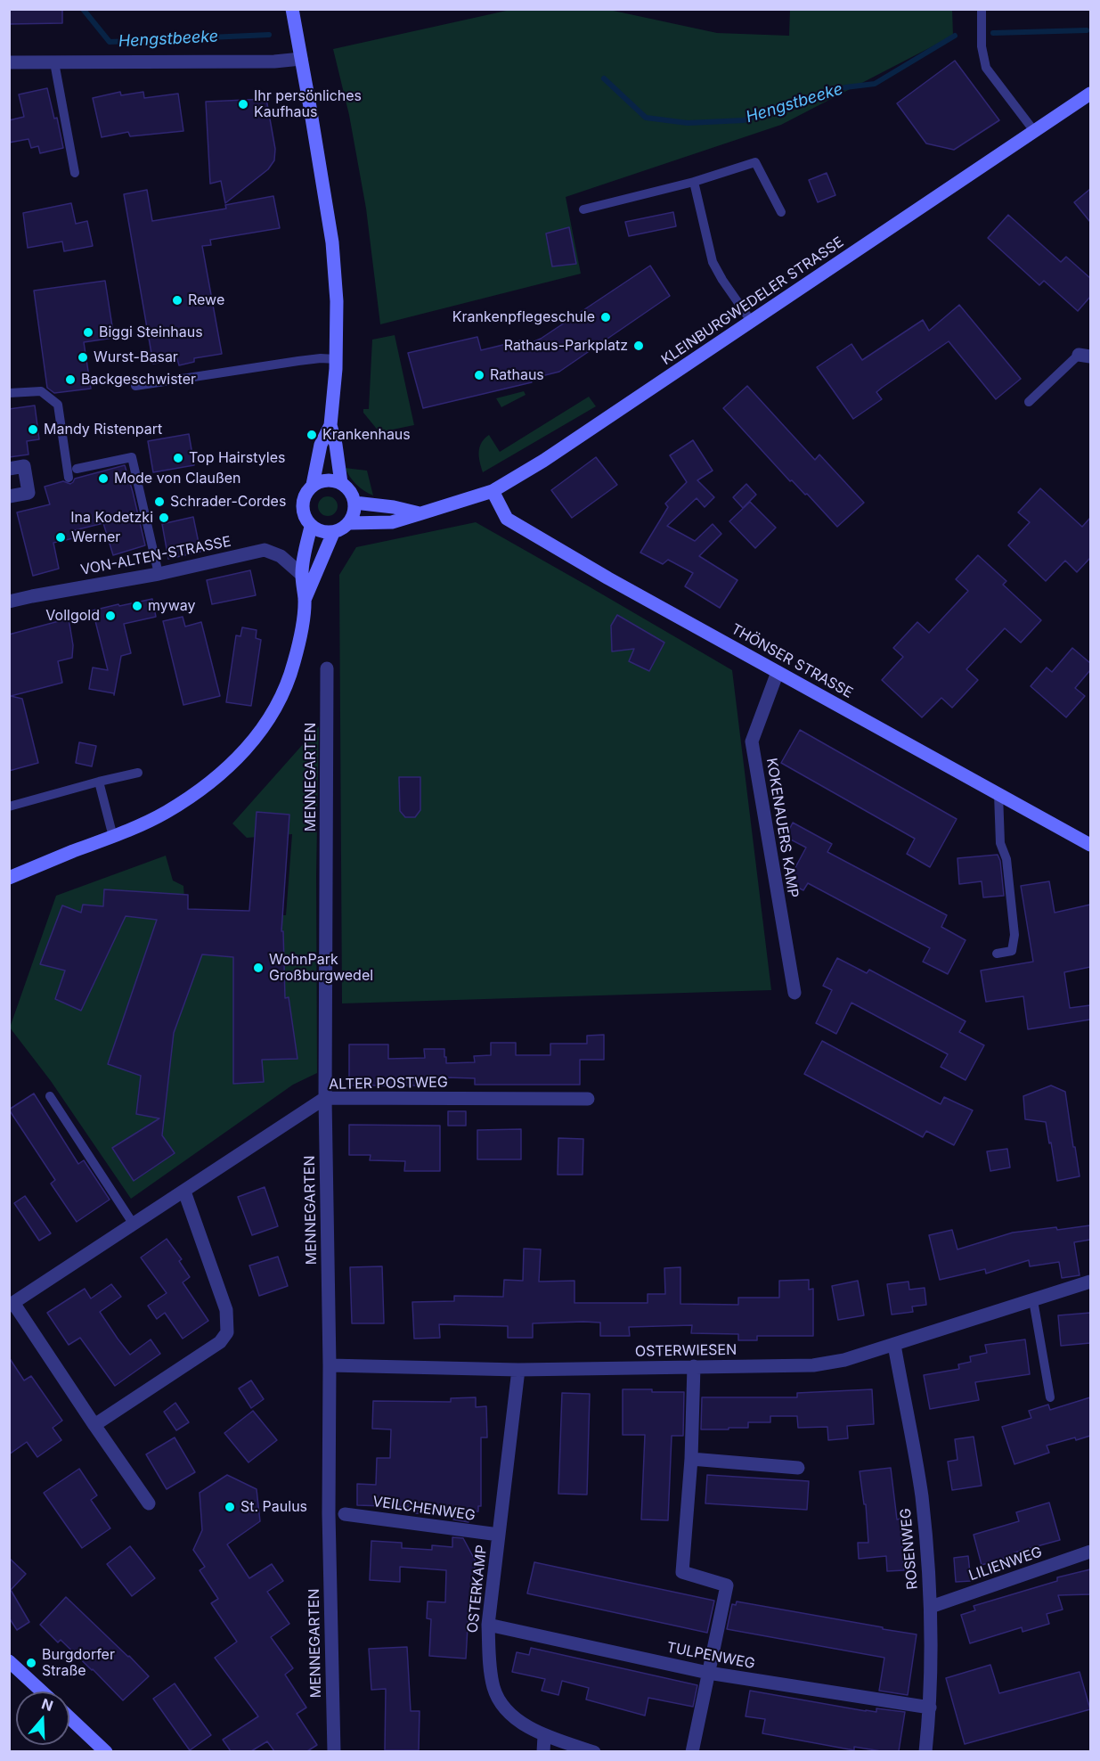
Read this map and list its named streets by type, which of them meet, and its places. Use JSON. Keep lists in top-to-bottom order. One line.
{"streets":{"street":["KLEINBURGWEDELER STRASSE","VON-ALTEN-STRASSE","THÖNSER STRASSE","MENNEGARTEN","KOKENAUERS KAMP","ALTER POSTWEG","OSTERWIESEN","VEILCHENWEG","ROSENWEG","LILIENWEG","OSTERKAMP","TULPENWEG"]},"crossings":[["KLEINBURGWEDELER STRASSE","THÖNSER STRASSE"],["THÖNSER STRASSE","KOKENAUERS KAMP"],["MENNEGARTEN","ALTER POSTWEG"],["MENNEGARTEN","OSTERWIESEN"],["OSTERWIESEN","ROSENWEG"],["OSTERWIESEN","OSTERKAMP"],["VEILCHENWEG","OSTERKAMP"],["ROSENWEG","LILIENWEG"],["ROSENWEG","TULPENWEG"],["OSTERKAMP","TULPENWEG"]],"water":["Hengstbeeke"],"places":["Ihr persönliches Kaufhaus","Rewe","Krankenpflegeschule","Biggi Steinhaus","Rathaus-Parkplatz","Wurst-Basar","Rathaus","Backgeschwister","Mandy Ristenpart","Krankenhaus","Top Hairstyles","Mode von Claußen","Schrader-Cordes","Ina Kodetzki","Werner","myway","Vollgold","WohnPark Großburgwedel","St. Paulus","Burgdorfer Straße"],"north":"top"}
